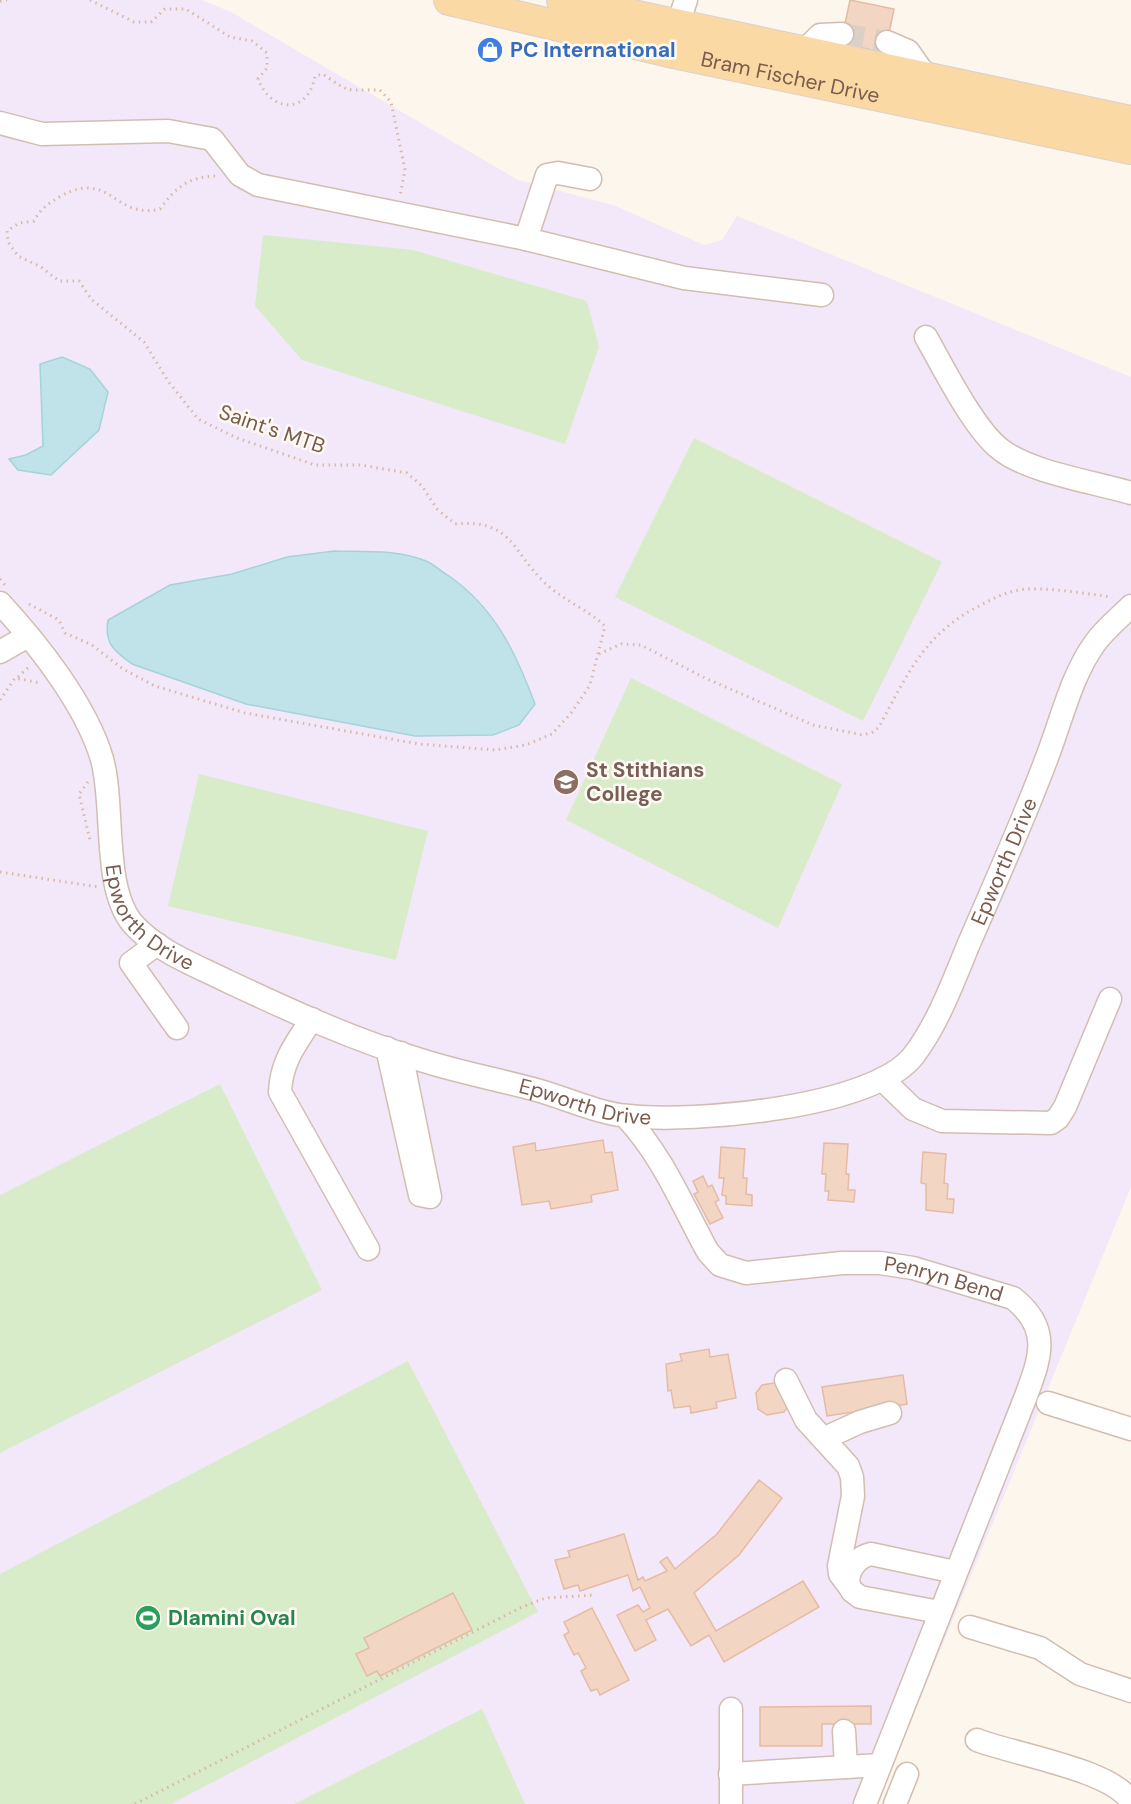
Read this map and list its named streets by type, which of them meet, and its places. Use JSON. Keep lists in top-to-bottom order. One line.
{"streets":{"main road":["Bram Fischer Drive"],"lane":["Epworth Drive","Penryn Bend"],"path":["Saint's MTB"]},"crossings":[["Saint's MTB","Epworth Drive"],["Epworth Drive","Penryn Bend"]],"places":{"shop":["PC International"],"school or university":["St Stithians College"],"sports":["Dlamini Oval"]}}
